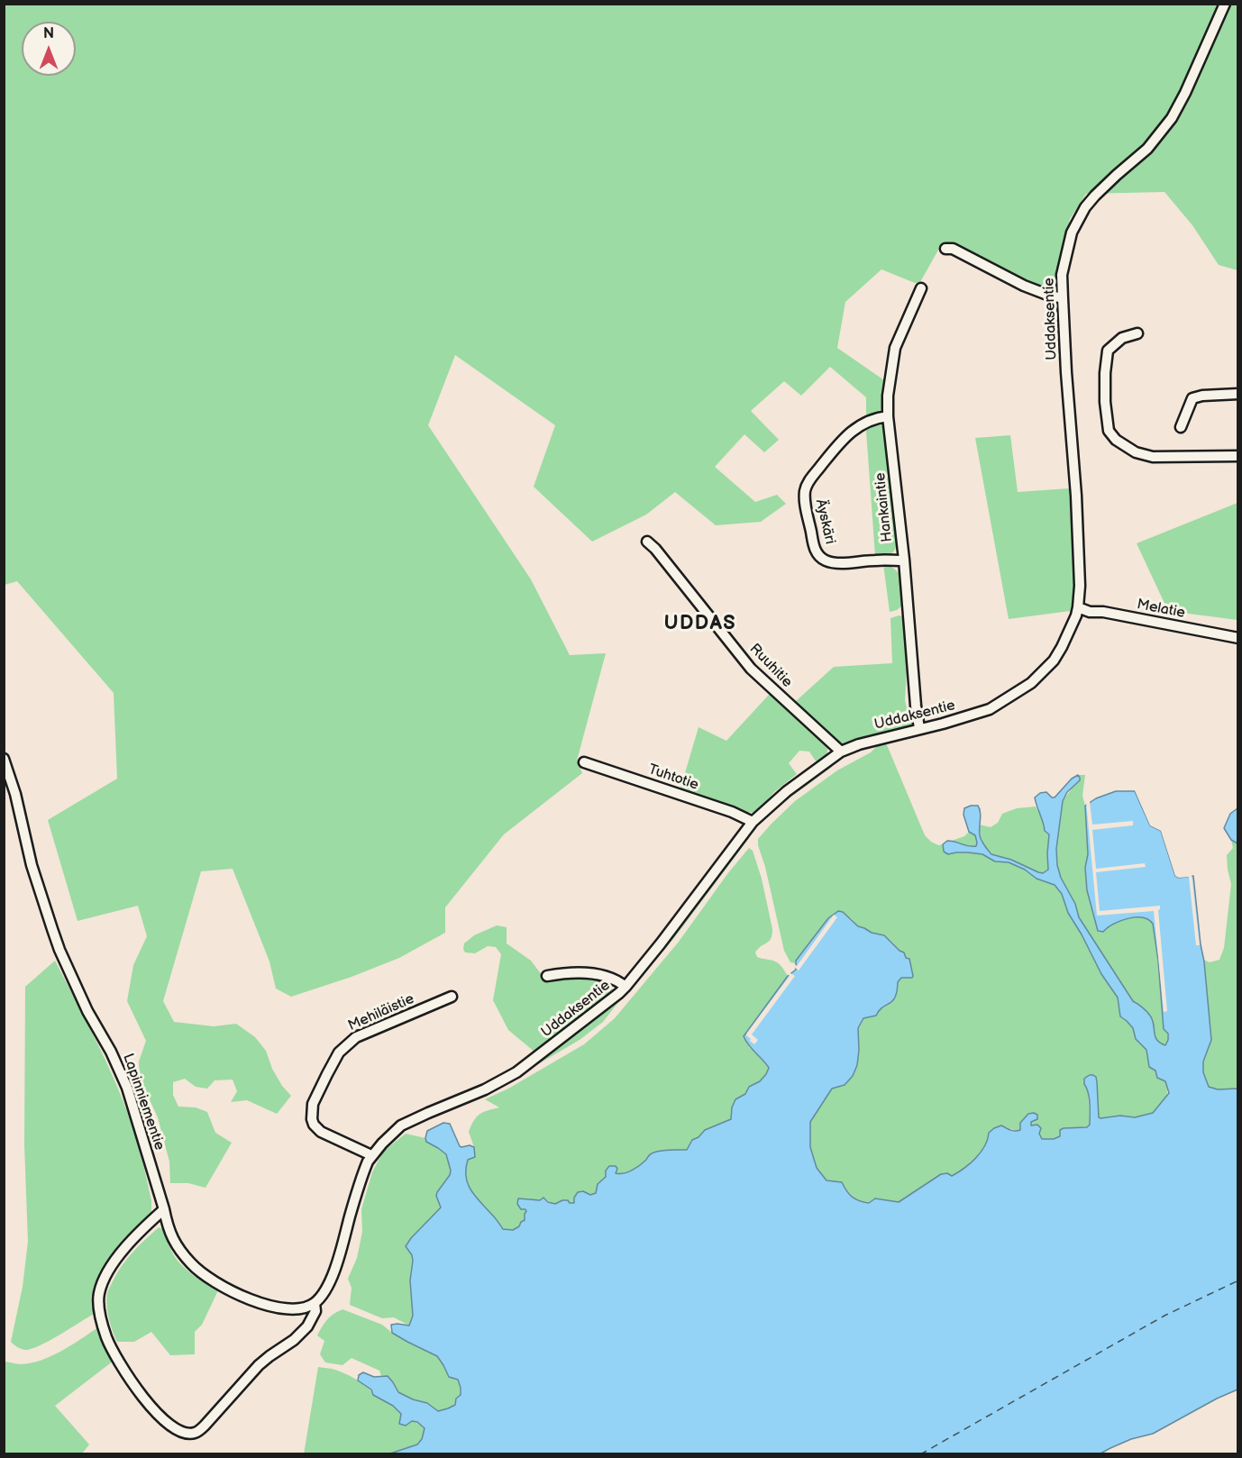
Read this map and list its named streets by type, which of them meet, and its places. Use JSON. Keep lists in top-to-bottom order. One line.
{"streets":{"street":["Uddaksentie","Hankaintie","Äyskäri","Melatie","Ruuhitie","Tuhtotie","Mehiläistie","Lapinniementie"]},"crossings":[["Uddaksentie","Hankaintie"],["Uddaksentie","Melatie"],["Uddaksentie","Ruuhitie"],["Uddaksentie","Tuhtotie"],["Uddaksentie","Mehiläistie"],["Uddaksentie","Lapinniementie"],["Hankaintie","Äyskäri"]],"districts":["UDDAS"],"north":"top"}
